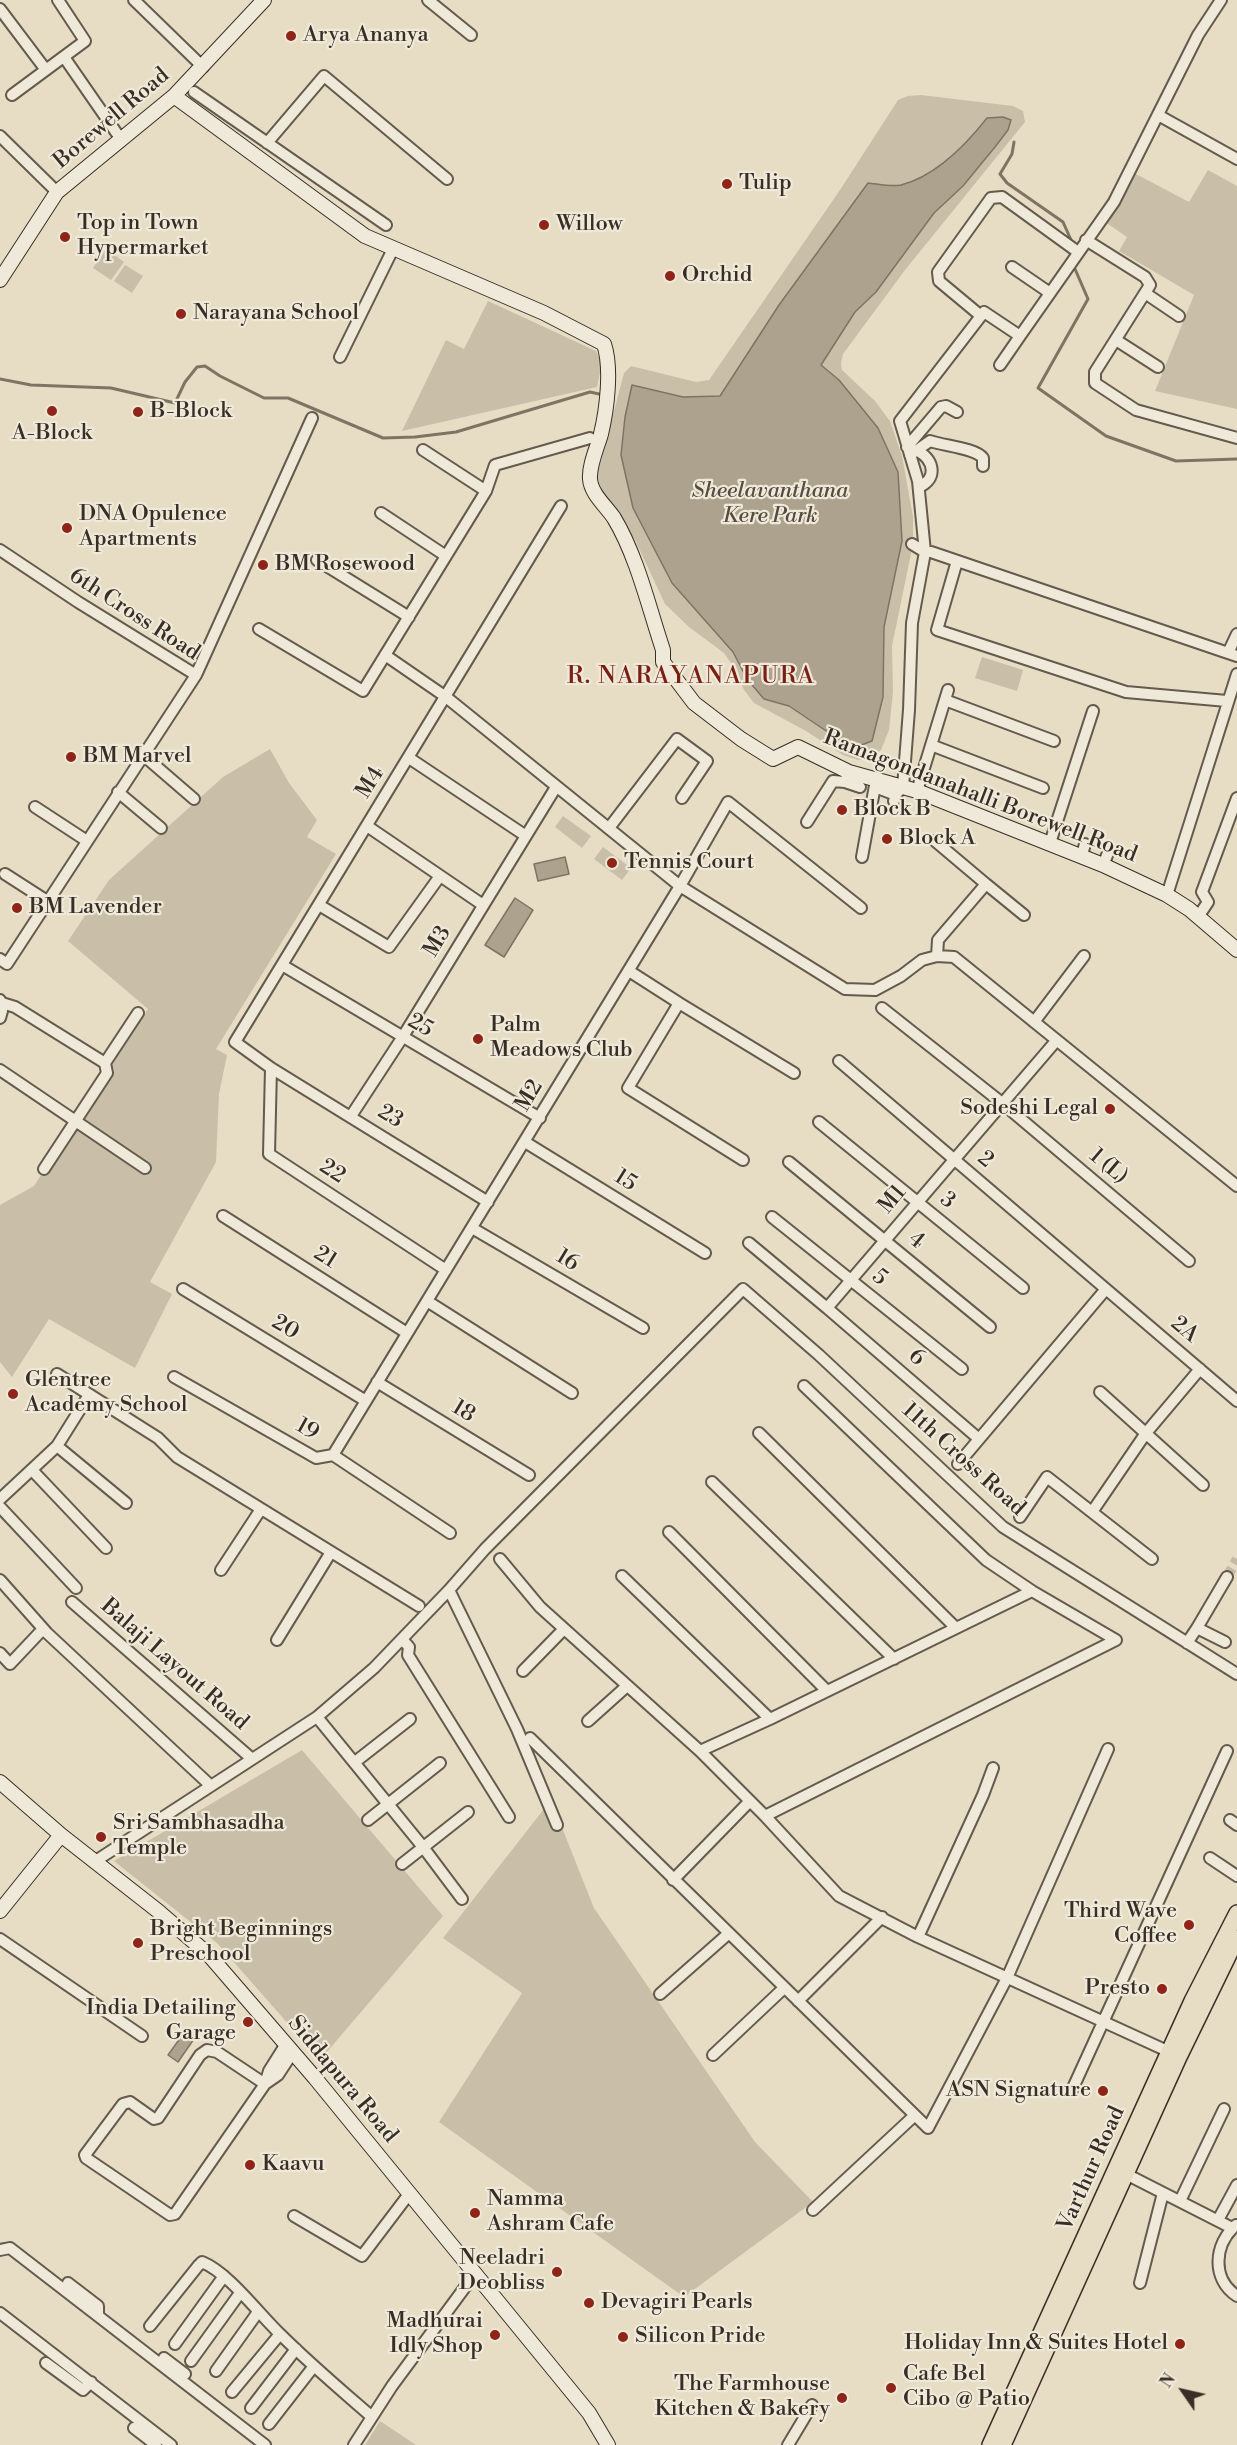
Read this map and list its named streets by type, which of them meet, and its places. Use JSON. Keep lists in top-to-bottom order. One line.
{"streets":{"main road":["Varthur Road"],"street":["Borewell Road","6th Cross Road","M4","Ramagondanahalli Borewell Road","M3","25","M2","23","2","1 (L)","22","15","M1","3","4","21","16","5","20","2A","6","18","19","11th Cross Road","Balaji Layout Road","Siddapura Road"]},"crossings":[["Borewell Road","Ramagondanahalli Borewell Road"],["M4","25"],["M4","23"],["M4","22"],["M3","25"],["M3","23"],["25","M2"],["M2","23"],["M2","22"],["M2","15"],["M2","21"],["M2","16"],["M2","20"],["M2","18"],["M2","19"],["23","22"],["2","M1"],["2","2A"],["1 (L)","M1"],["M1","3"],["M1","4"],["M1","5"],["M1","6"]],"districts":["R. NARAYANAPURA"],"parks":["Sheelavanthana Kere Park"],"places":["Arya Ananya","Tulip","Willow","Top in Town Hypermarket","Orchid","Narayana School","A-Block","B-Block","DNA Opulence Apartments","BM Rosewood","BM Marvel","Block B","Block A","Tennis Court","BM Lavender","Palm Meadows Club","Sodeshi Legal","Glentree Academy School","Sri Sambhasadha Temple","Third Wave Coffee","Bright Beginnings Preschool","Presto","India Detailing Garage","ASN Signature","Kaavu","Namma Ashram Cafe","Neeladri Deobliss","Devagiri Pearls","Madhurai Idly Shop","Silicon Pride","Holiday Inn & Suites Hotel","Cafe Bel Cibo @ Patio","The Farmhouse Kitchen & Bakery"],"north":"top left"}
